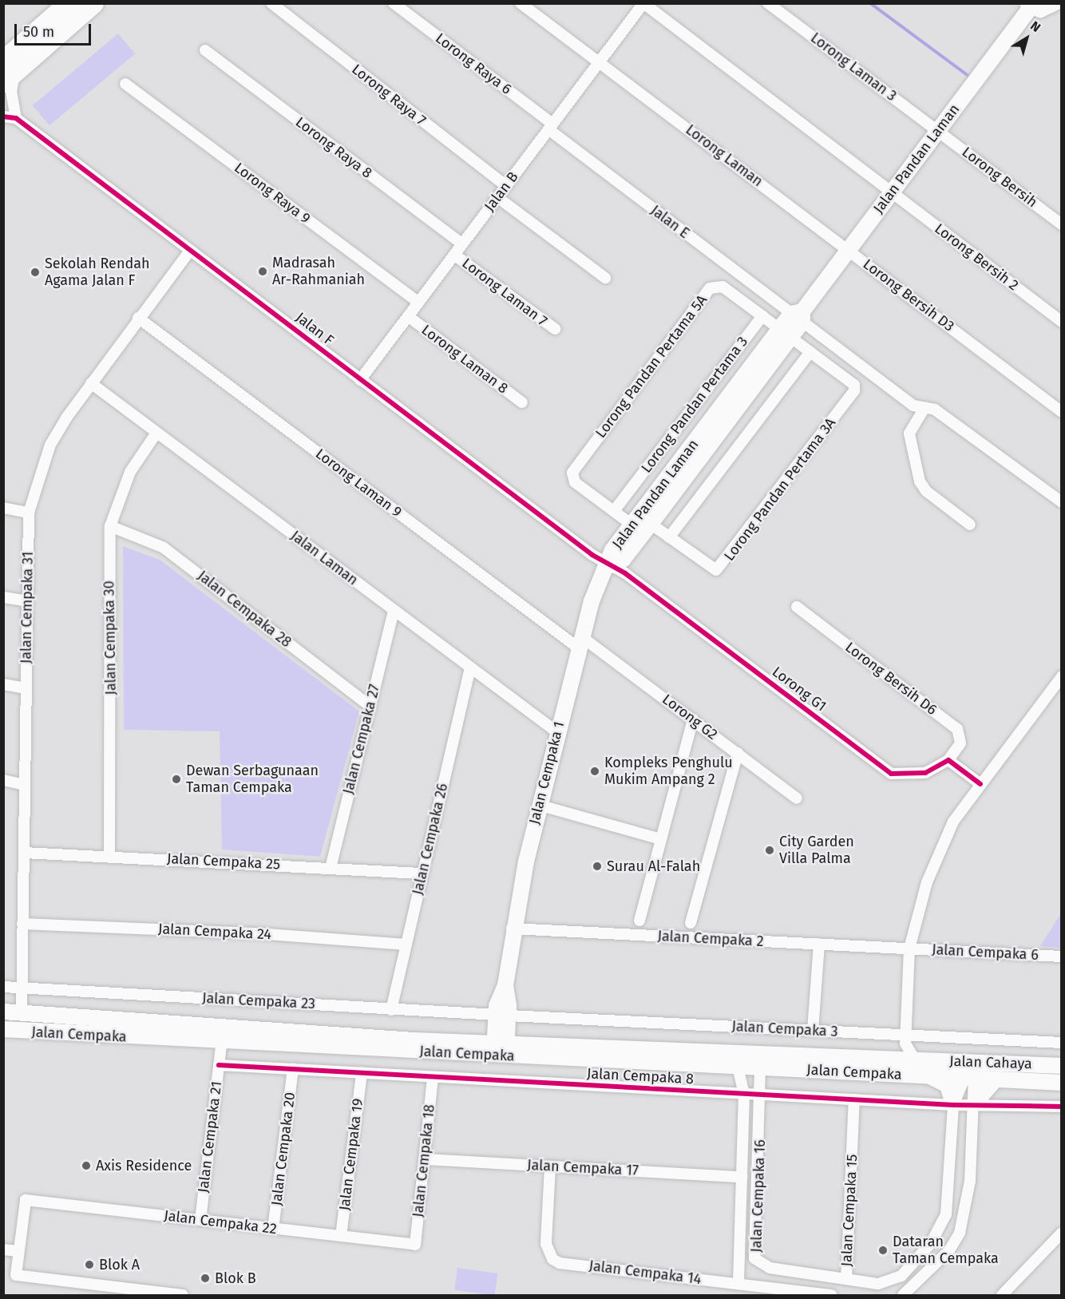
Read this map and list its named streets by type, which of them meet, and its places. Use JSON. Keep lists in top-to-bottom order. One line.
{"streets":{"main road":["Jalan Pandan Laman","Jalan Cempaka 1","Jalan Cempaka","Jalan Cahaya"],"street":["Lorong Raya 6","Lorong Laman 3","Lorong Raya 7","Lorong Raya 8","Lorong Laman","Lorong Bersih","Jalan B","Lorong Raya 9","Jalan E","Lorong Bersih 2","Lorong Laman 7","Lorong Bersih D3","Jalan F","Lorong Laman 8","Lorong Pandan Pertama 5A","Lorong Pandan Pertama 3","Lorong Laman 9","Lorong Pandan Pertama 3A","Jalan Laman","Jalan Cempaka 31","Jalan Cempaka 28","Jalan Cempaka 30","Lorong Bersih D6","Lorong G1","Lorong G2","Jalan Cempaka 27","Jalan Cempaka 26","Jalan Cempaka 25","Jalan Cempaka 24","Jalan Cempaka 2","Jalan Cempaka 6","Jalan Cempaka 23","Jalan Cempaka 3","Jalan Cempaka 8","Jalan Cempaka 21","Jalan Cempaka 20","Jalan Cempaka 19","Jalan Cempaka 18","Jalan Cempaka 17","Jalan Cempaka 16","Jalan Cempaka 15","Jalan Cempaka 22","Jalan Cempaka 14"]},"crossings":[["Lorong Raya 6","Jalan B"],["Lorong Raya 6","Jalan E"],["Lorong Laman 3","Jalan Pandan Laman"],["Lorong Laman 3","Lorong Bersih"],["Lorong Raya 7","Jalan B"],["Lorong Raya 8","Jalan B"],["Lorong Laman","Jalan Pandan Laman"],["Lorong Laman","Jalan B"],["Lorong Laman","Lorong Bersih D3"],["Jalan Pandan Laman","Lorong Bersih"],["Jalan Pandan Laman","Jalan E"],["Jalan Pandan Laman","Lorong Bersih 2"],["Jalan Pandan Laman","Lorong Bersih D3"],["Jalan Pandan Laman","Jalan F"],["Jalan Pandan Laman","Lorong Pandan Pertama 3A"],["Jalan Pandan Laman","Lorong G1"],["Jalan Pandan Laman","Jalan Cempaka 1"],["Jalan B","Lorong Raya 9"],["Jalan B","Jalan E"],["Jalan B","Lorong Laman 7"],["Jalan B","Jalan F"],["Jalan B","Lorong Laman 8"],["Jalan F","Jalan Cempaka 31"],["Jalan F","Lorong G1"],["Jalan F","Jalan Cempaka 1"],["Lorong Pandan Pertama 5A","Lorong Pandan Pertama 3"],["Lorong Laman 9","Jalan Cempaka 31"],["Lorong Laman 9","Lorong G2"],["Lorong Laman 9","Jalan Cempaka 1"],["Jalan Laman","Jalan Cempaka 31"],["Jalan Laman","Jalan Cempaka 30"],["Jalan Laman","Jalan Cempaka 27"],["Jalan Laman","Jalan Cempaka 1"],["Jalan Laman","Jalan Cempaka 26"],["Jalan Cempaka 31","Jalan Cempaka 25"],["Jalan Cempaka 31","Jalan Cempaka 24"],["Jalan Cempaka 31","Jalan Cempaka 23"],["Jalan Cempaka 31","Jalan Cempaka"],["Jalan Cempaka 28","Jalan Cempaka 30"],["Jalan Cempaka 28","Jalan Cempaka 27"],["Jalan Cempaka 30","Jalan Cempaka 25"],["Lorong Bersih D6","Lorong G1"],["Lorong G1","Jalan Cempaka 1"],["Lorong G2","Jalan Cempaka 1"],["Jalan Cempaka 27","Jalan Cempaka 25"],["Jalan Cempaka 1","Jalan Cempaka 2"],["Jalan Cempaka 1","Jalan Cempaka 23"],["Jalan Cempaka 1","Jalan Cempaka 3"],["Jalan Cempaka 1","Jalan Cempaka"],["Jalan Cempaka 26","Jalan Cempaka 25"],["Jalan Cempaka 26","Jalan Cempaka 24"],["Jalan Cempaka 26","Jalan Cempaka 23"],["Jalan Cempaka 2","Jalan Cempaka 6"],["Jalan Cempaka 23","Jalan Cempaka 3"],["Jalan Cempaka","Jalan Cahaya"],["Jalan Cempaka","Jalan Cempaka 21"],["Jalan Cempaka","Jalan Cempaka 16"],["Jalan Cahaya","Jalan Cempaka 15"],["Jalan Cempaka 8","Jalan Cempaka 21"],["Jalan Cempaka 8","Jalan Cempaka 20"],["Jalan Cempaka 8","Jalan Cempaka 19"],["Jalan Cempaka 8","Jalan Cempaka 18"],["Jalan Cempaka 8","Jalan Cempaka 16"],["Jalan Cempaka 8","Jalan Cempaka 15"],["Jalan Cempaka 21","Jalan Cempaka 22"],["Jalan Cempaka 20","Jalan Cempaka 22"],["Jalan Cempaka 19","Jalan Cempaka 22"],["Jalan Cempaka 18","Jalan Cempaka 17"],["Jalan Cempaka 18","Jalan Cempaka 22"],["Jalan Cempaka 17","Jalan Cempaka 16"],["Jalan Cempaka 17","Jalan Cempaka 14"],["Jalan Cempaka 16","Jalan Cempaka 15"],["Jalan Cempaka 16","Jalan Cempaka 14"]],"places":["Madrasah Ar-Rahmaniah","Sekolah Rendah Agama Jalan F","Kompleks Penghulu Mukim Ampang 2","Dewan Serbagunaan Taman Cempaka","City Garden Villa Palma","Surau Al-Falah","Axis Residence","Dataran Taman Cempaka","Blok A","Blok B"],"scale_bar":"50 m","north":"top right"}
